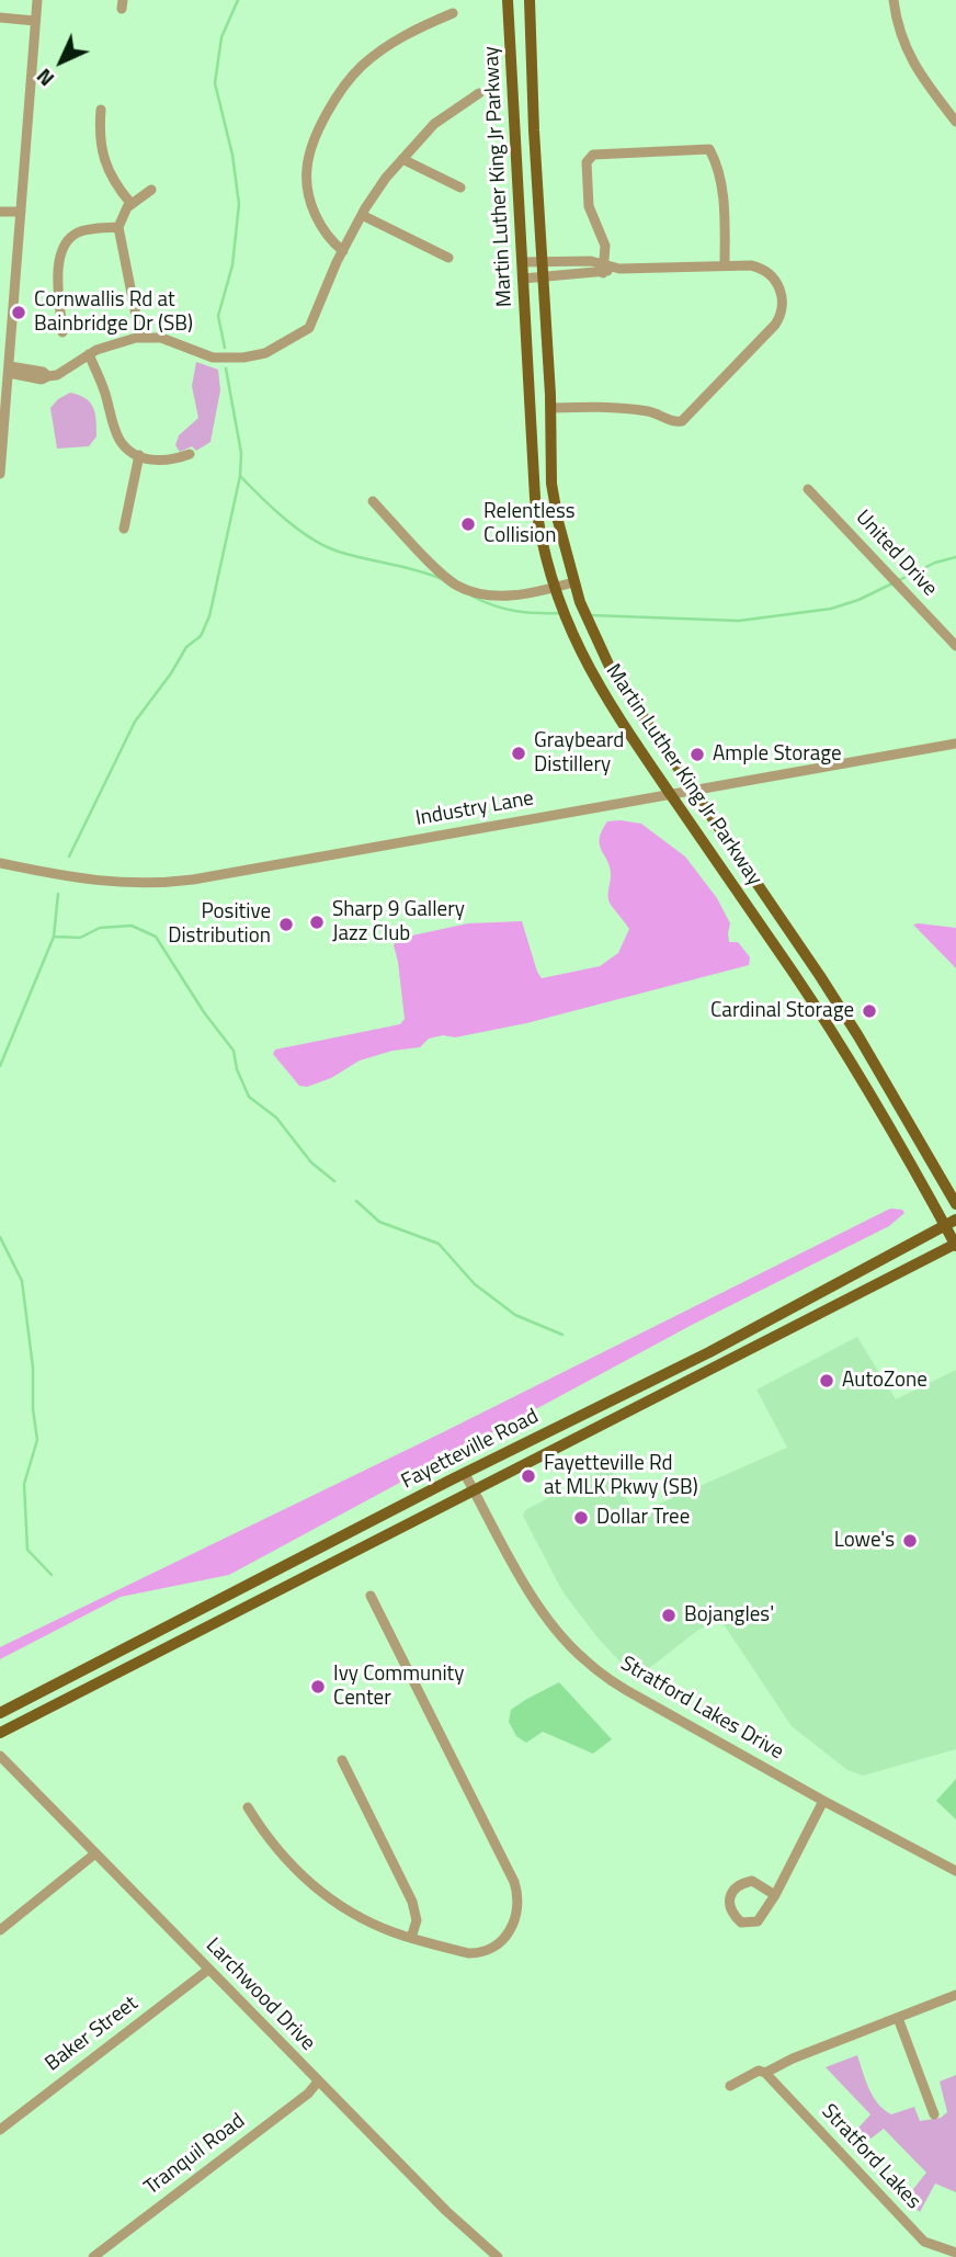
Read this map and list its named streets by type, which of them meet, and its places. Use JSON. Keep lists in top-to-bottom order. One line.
{"streets":{"main road":["Martin Luther King Jr Parkway","Fayetteville Road"],"street":["United Drive","Industry Lane","Stratford Lakes Drive","Larchwood Drive","Baker Street","Tranquil Road","Stratford Lakes"]},"crossings":[["Martin Luther King Jr Parkway","Industry Lane"],["Martin Luther King Jr Parkway","Fayetteville Road"],["Fayetteville Road","Stratford Lakes Drive"],["Larchwood Drive","Baker Street"],["Larchwood Drive","Tranquil Road"]],"places":["Cornwallis Rd at Bainbridge Dr (SB)","Relentless Collision","Graybeard Distillery","Ample Storage","Sharp 9 Gallery Jazz Club","Positive Distribution","Cardinal Storage","AutoZone","Fayetteville Rd at MLK Pkwy (SB)","Dollar Tree","Lowe's","Bojangles'","Ivy Community Center"],"north":"bottom left"}
